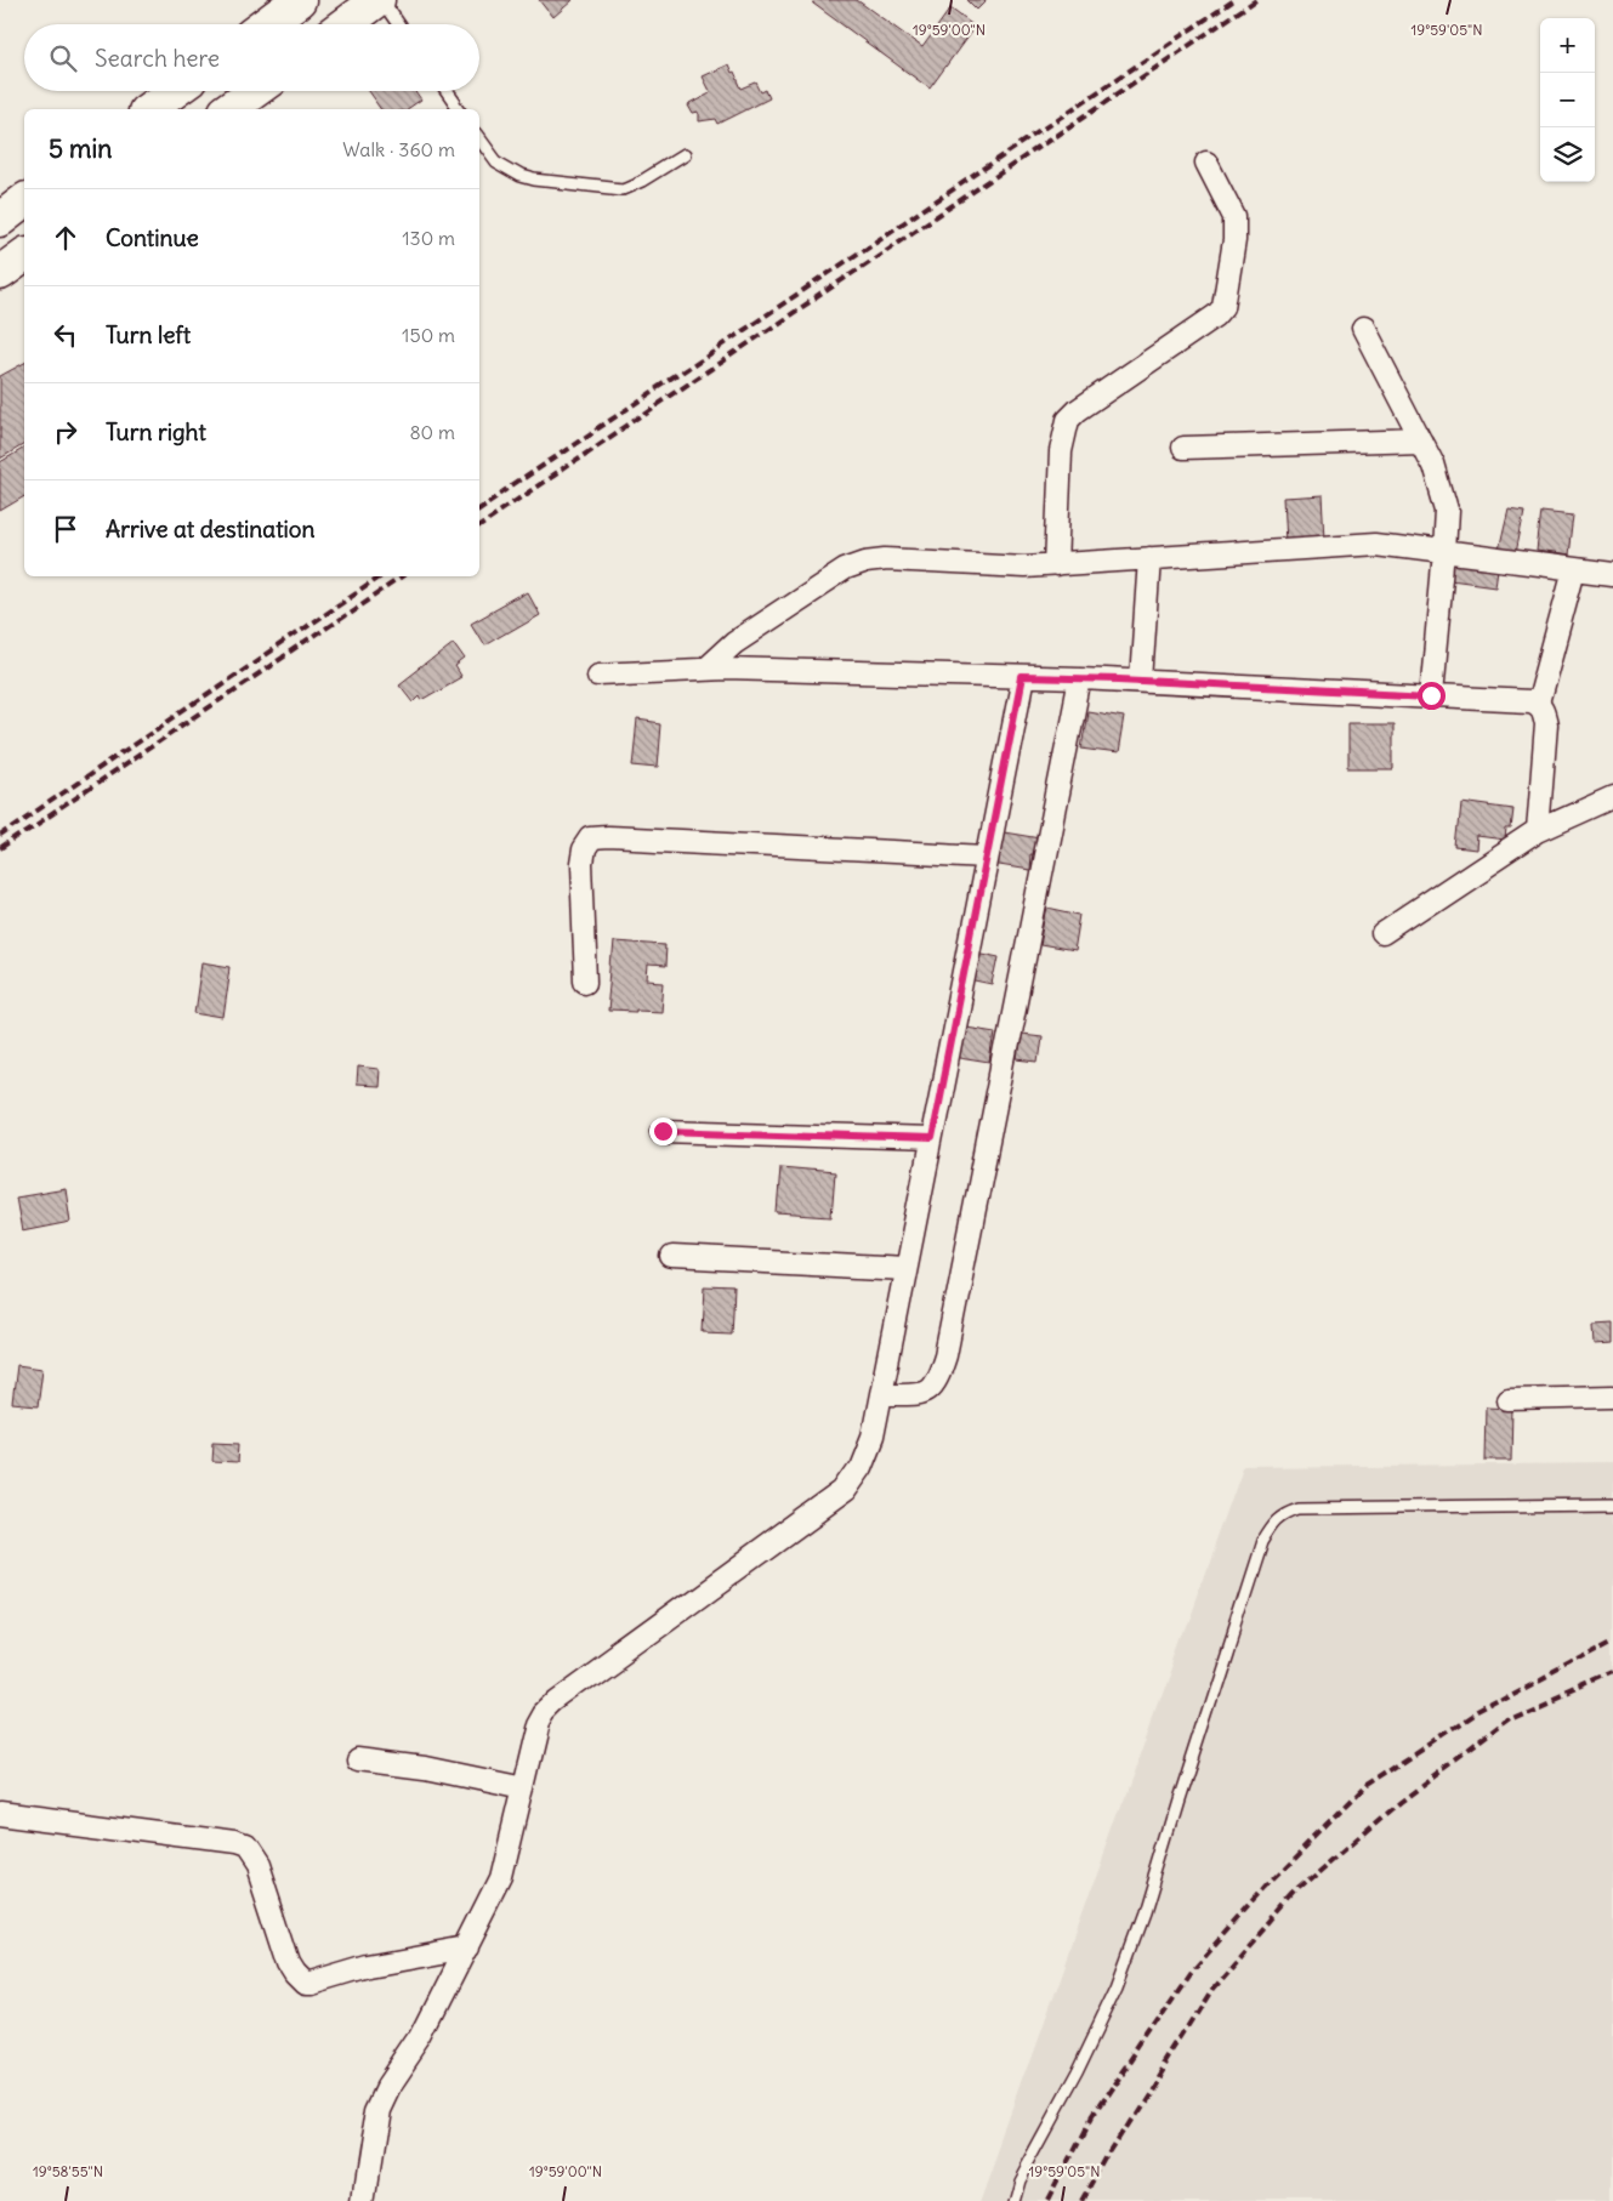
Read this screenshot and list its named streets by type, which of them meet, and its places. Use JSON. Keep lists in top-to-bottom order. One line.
{"page":{"map_buttons":["+","−"],"search":"Search here","heading":["5 min","Walk · 360 m"],"list":[["Continue","130 m"],["Turn left","150 m"],["Turn right","80 m"],"Arrive at destination"]},"coordinates":["19°59'00\"N","19°59'05\"N","19°58'55\"N"]}
